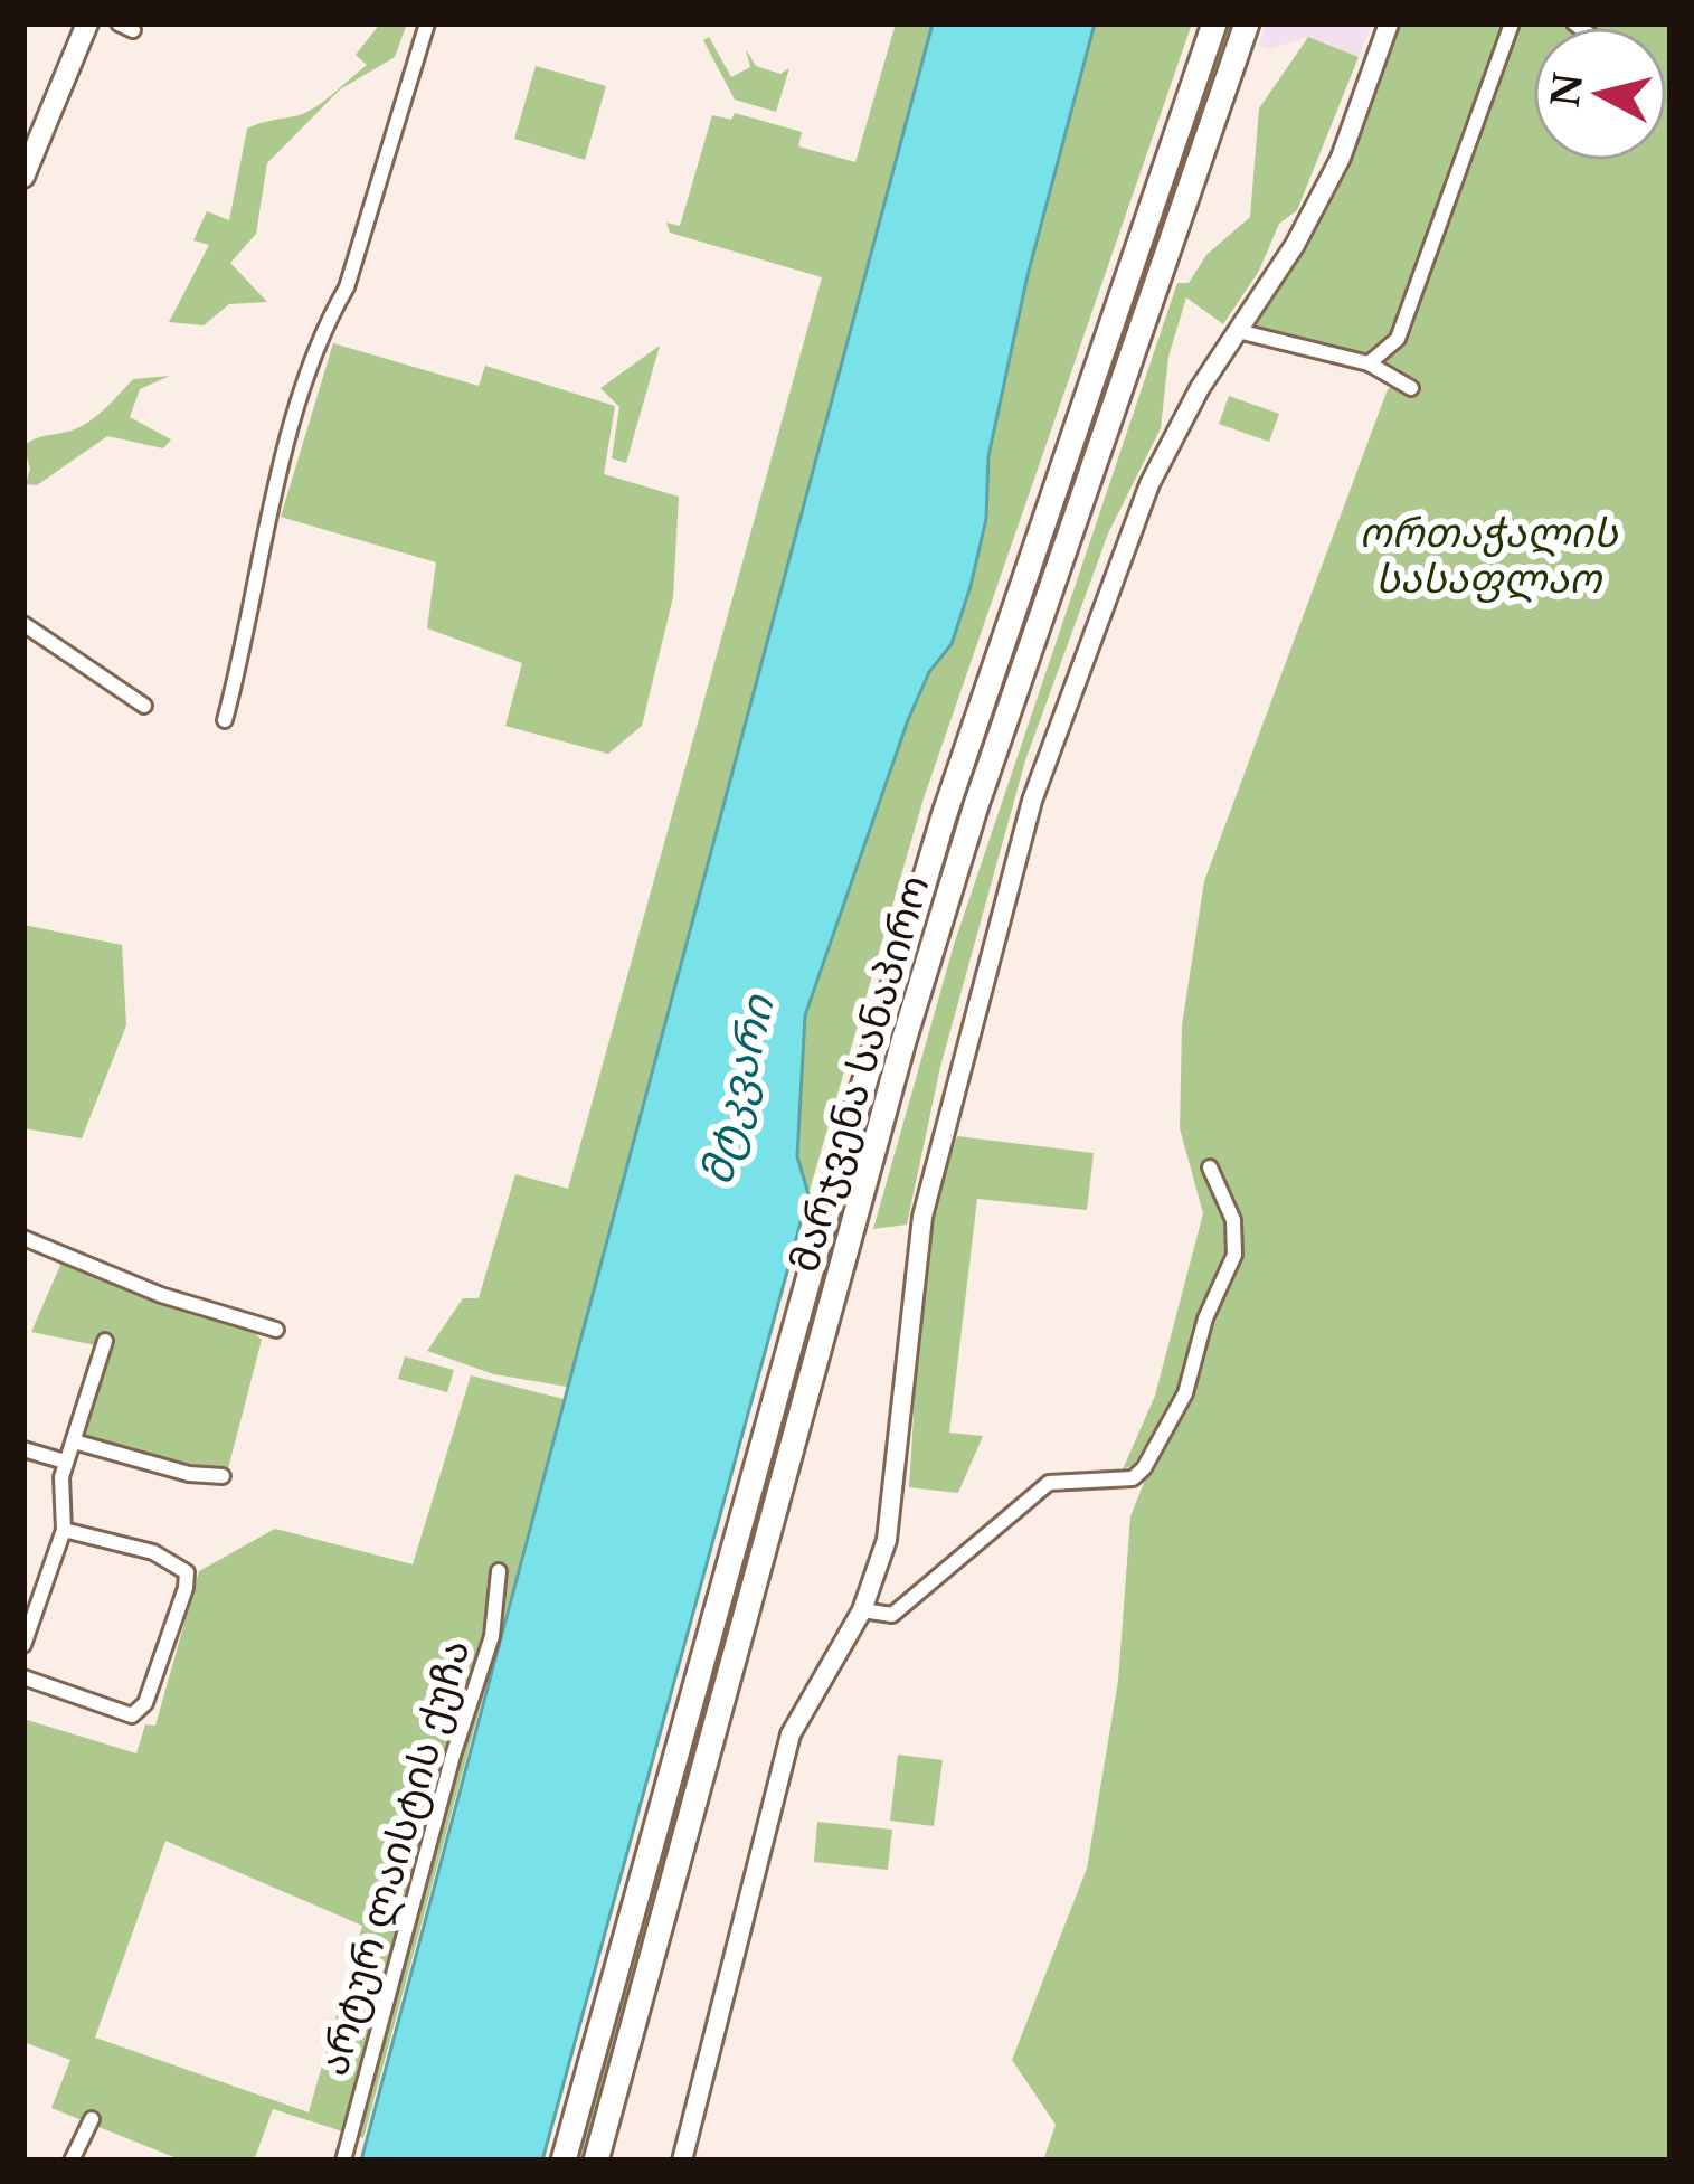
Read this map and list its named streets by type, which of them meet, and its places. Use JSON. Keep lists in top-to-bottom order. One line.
{"streets":{"highway":["მარჯვენა სანაპირო"],"street":["არტურ ლაისტის ქუჩა"]},"water":["მტკვარი"],"parks":["ორთაჭალის სასაფლაო"],"north":"left"}
